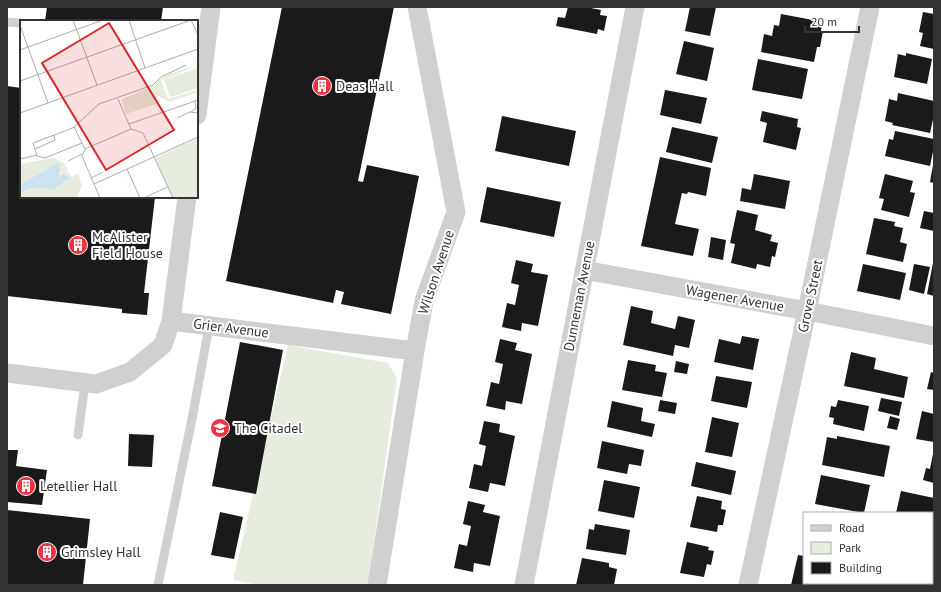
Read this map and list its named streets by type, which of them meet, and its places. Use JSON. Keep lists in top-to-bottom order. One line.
{"streets":{"street":["Wilson Avenue","Dunneman Avenue","Grove Street","Wagener Avenue","Grier Avenue"]},"crossings":[["Wilson Avenue","Grier Avenue"],["Dunneman Avenue","Wagener Avenue"],["Grove Street","Wagener Avenue"]],"places":{"building":["Deas Hall","McAlister Field House","Letellier Hall","Grimsley Hall"],"school or university":["The Citadel"]},"legend":["Road","Park","Building"],"scale_bar":"20 m"}
